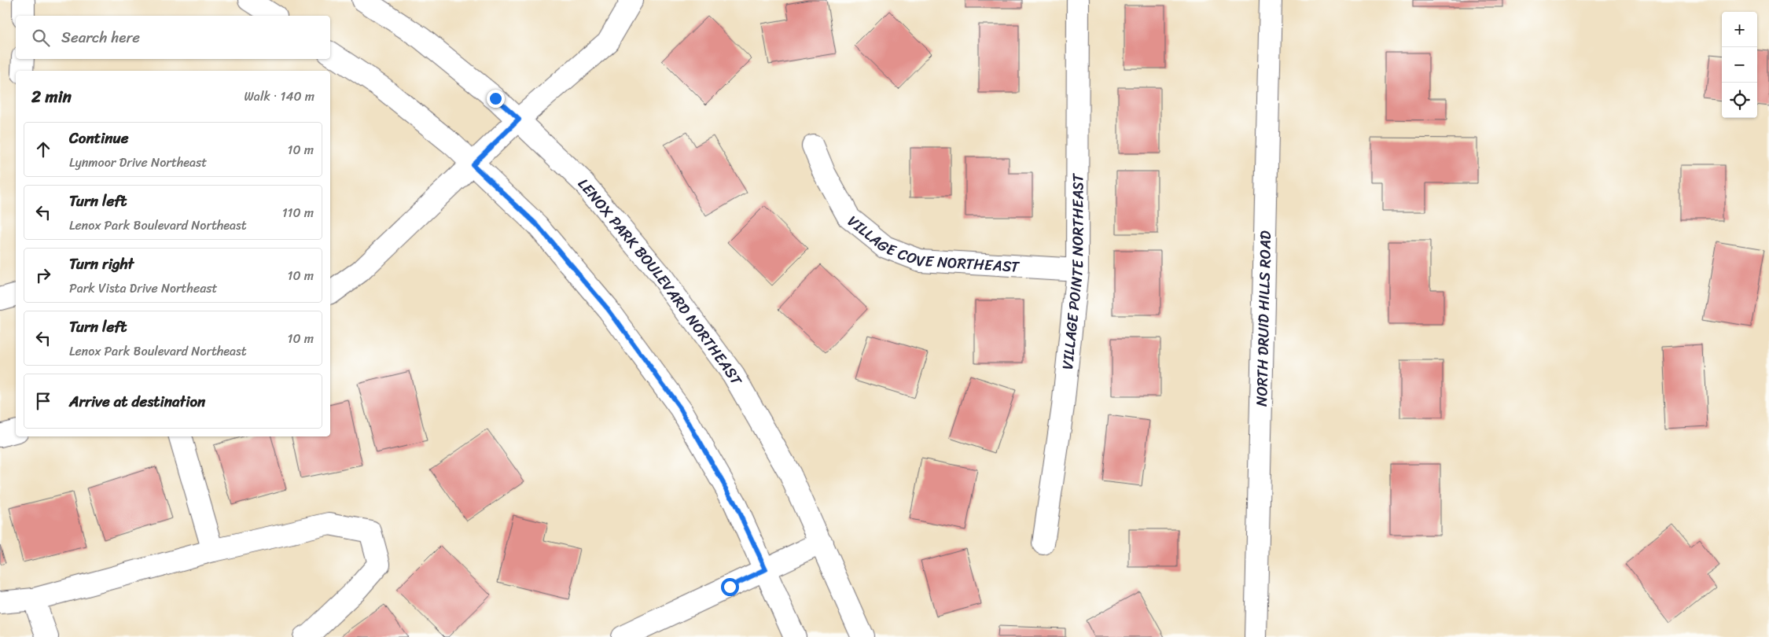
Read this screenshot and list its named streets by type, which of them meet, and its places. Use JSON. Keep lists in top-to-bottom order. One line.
{"streets":{"street":["VILLAGE COVE NORTHEAST","VILLAGE POINTE NORTHEAST","LENOX PARK BOULEVARD NORTHEAST","NORTH DRUID HILLS ROAD"]},"crossings":[["VILLAGE COVE NORTHEAST","VILLAGE POINTE NORTHEAST"]],"page":{"map_buttons":["+","−"],"search":"Search here","heading":["2 min","Walk · 140 m"],"list":[["Continue","Lynmoor Drive Northeast","10 m"],["Turn left","Lenox Park Boulevard Northeast","110 m"],["Turn right","Park Vista Drive Northeast","10 m"],["Turn left","Lenox Park Boulevard Northeast","10 m"],"Arrive at destination"]}}
